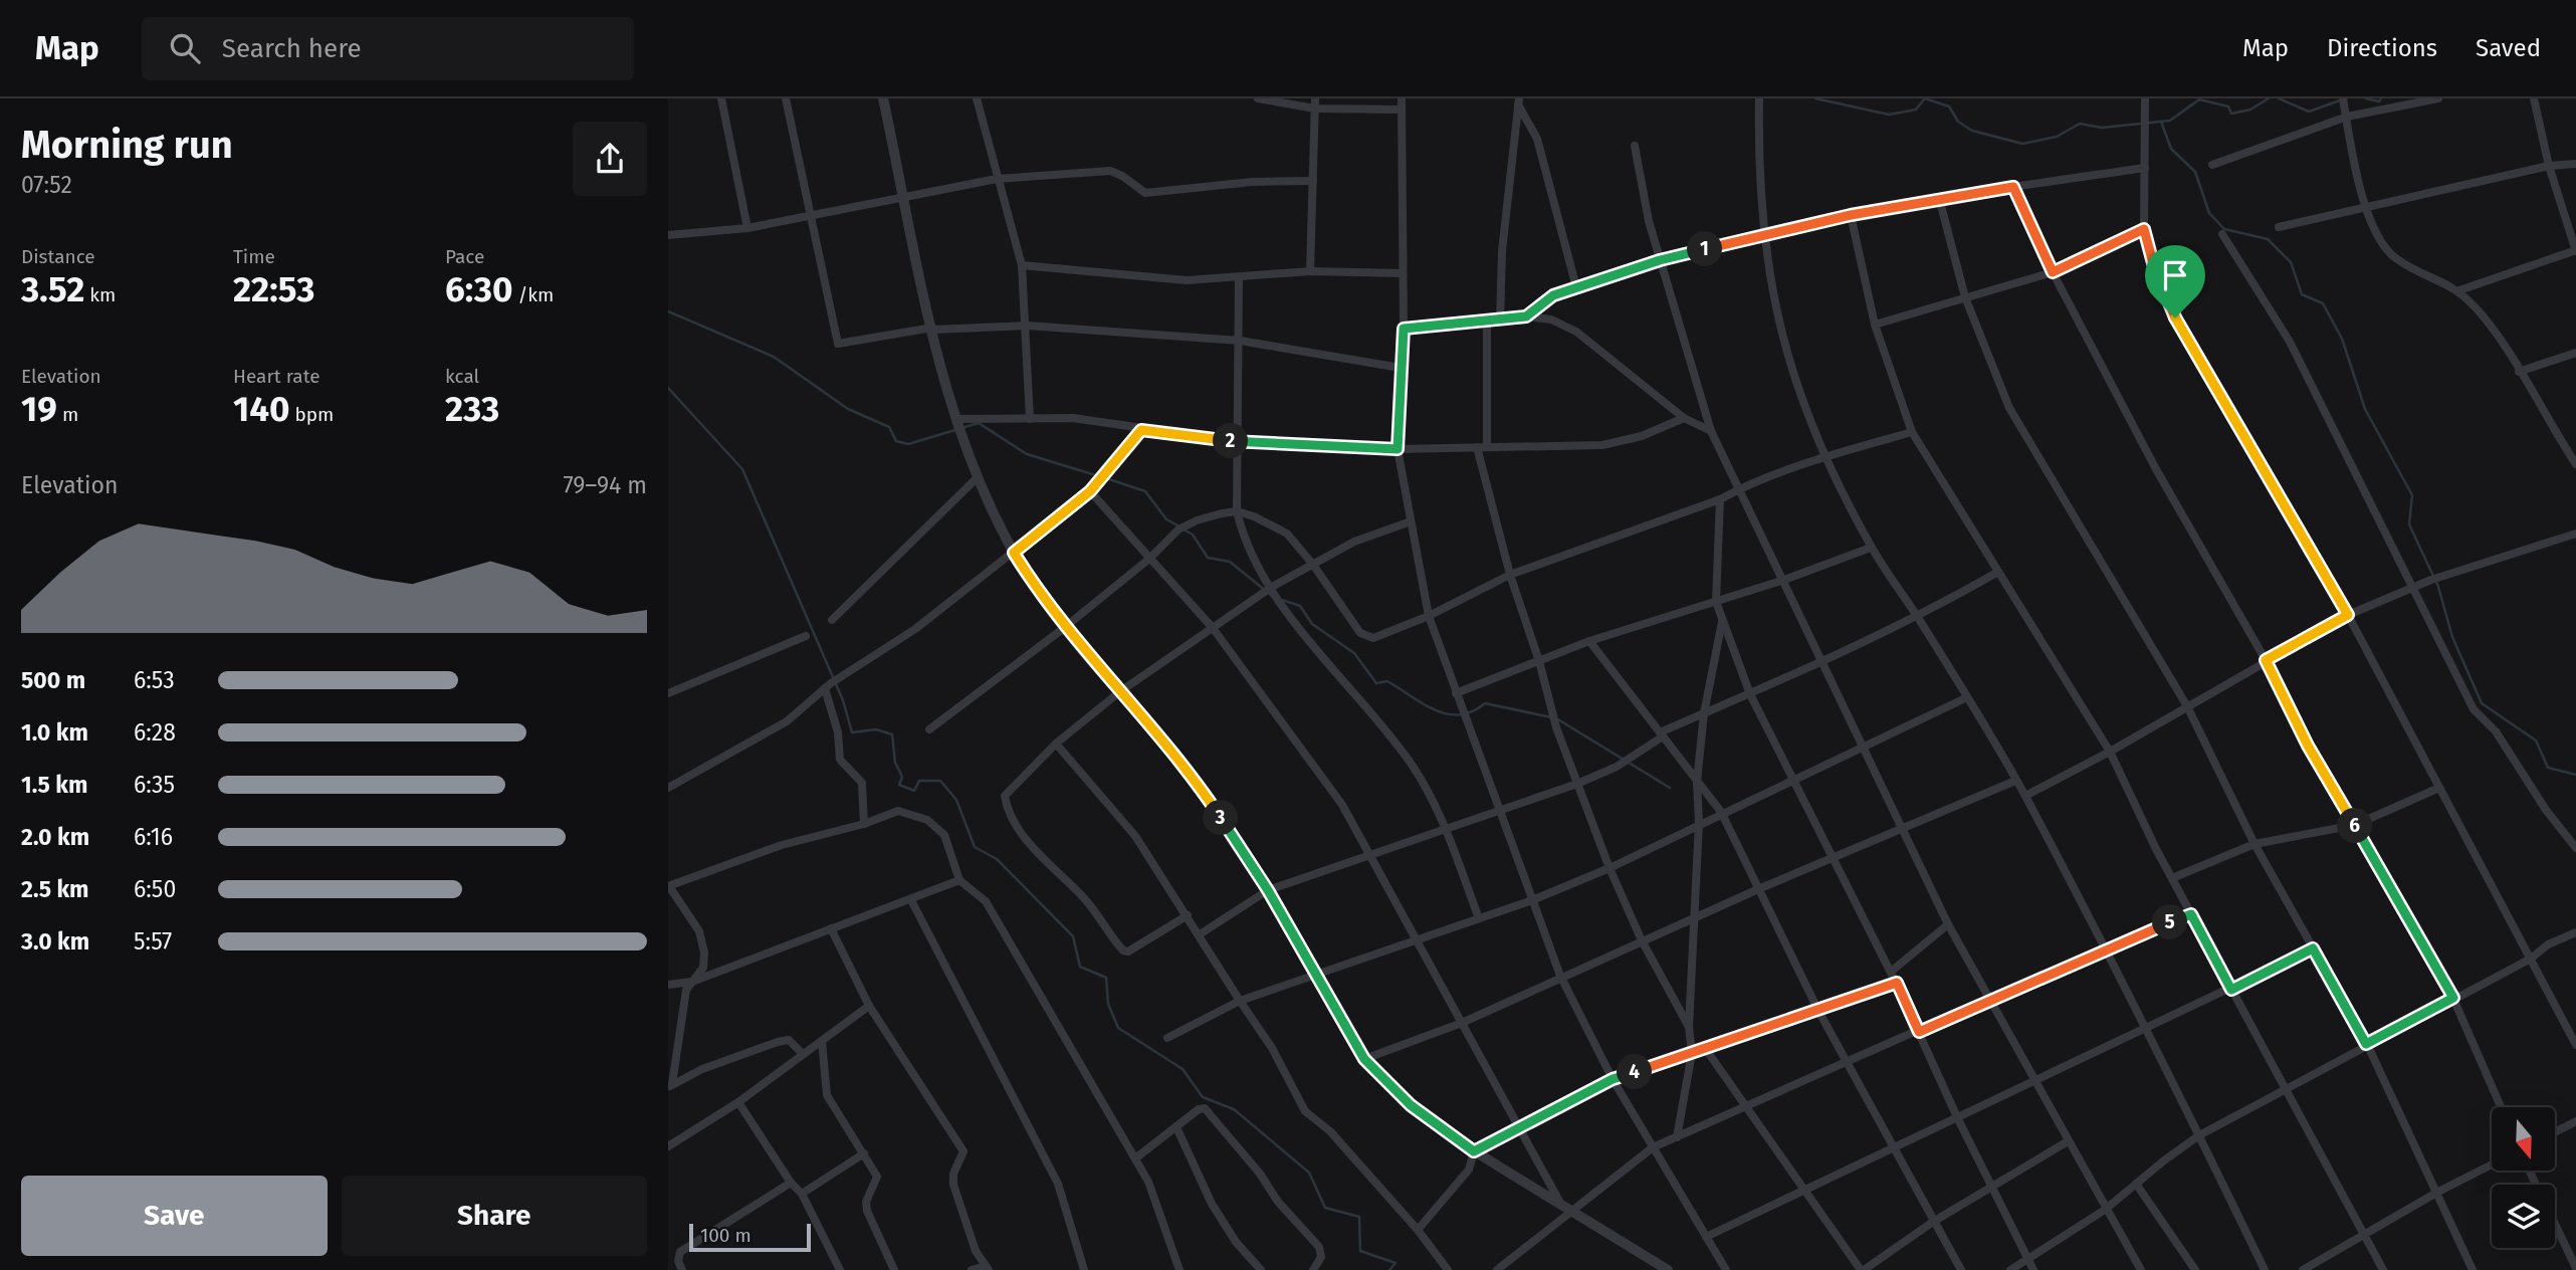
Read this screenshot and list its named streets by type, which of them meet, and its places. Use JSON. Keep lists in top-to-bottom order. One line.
{"scale_bar":"100 m","north":"bottom","page":{"header":"Map","search":"Search here","nav":["Map","Directions","Saved"],"heading":["Morning run","07:52"],"stats":[["Distance","3.52 km"],["Time","22:53"],["Pace","6:30 /km"],["Elevation","19 m"],["Heart rate","140 bpm"],["kcal","233"]],"pins":["1","2","3","6","5","4"],"chart":["Elevation","79–94 m"],"list":[{"name":"500 m","note":"6:53"},{"name":"1.0 km","note":"6:28"},{"name":"1.5 km","note":"6:35"},{"name":"2.0 km","note":"6:16"},{"name":"2.5 km","note":"6:50"},{"name":"3.0 km","note":"5:57"}],"buttons":["Save","Share"],"scale":"100 m"}}
